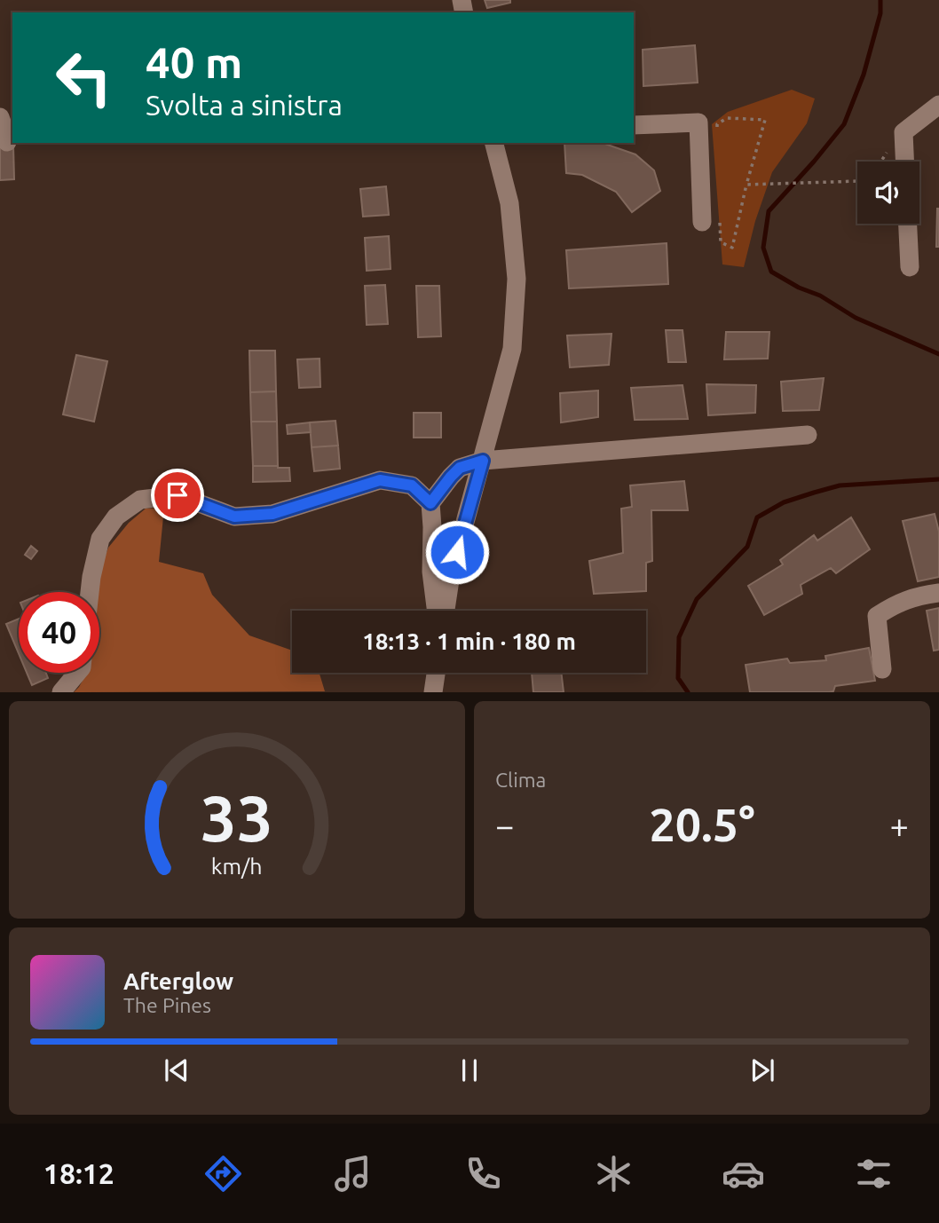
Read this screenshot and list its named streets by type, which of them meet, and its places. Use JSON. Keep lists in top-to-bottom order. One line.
{"page":{"turn":["40 m","Svolta a sinistra"],"limit":"40","trip":"18:13 · 1 min · 180 m","tile":"Clima","heat":["−","20.5°","+"],"song":["Afterglow","The Pines"],"tabs":"18:12","gauge":["33","km/h"]}}
